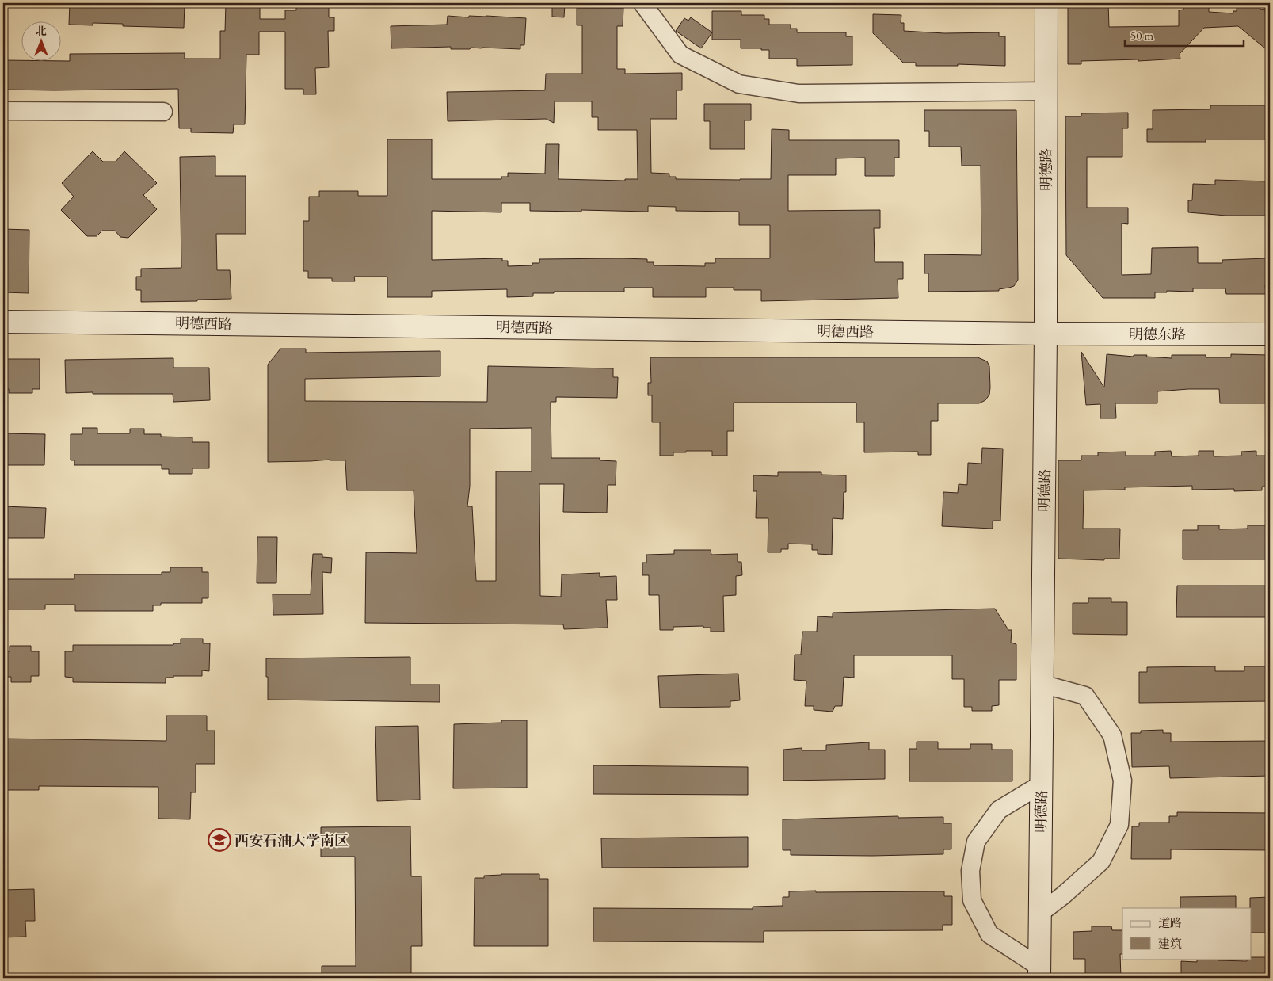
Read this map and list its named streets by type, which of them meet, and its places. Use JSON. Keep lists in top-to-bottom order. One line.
{"streets":{"street":["明德路","明德西路","明德东路"]},"crossings":[["明德路","明德西路"],["明德路","明德东路"],["明德西路","明德东路"]],"places":{"school or university":["西安石油大学南区"]},"legend":["道路","建筑"],"scale_bar":"50 m","north":"top"}
